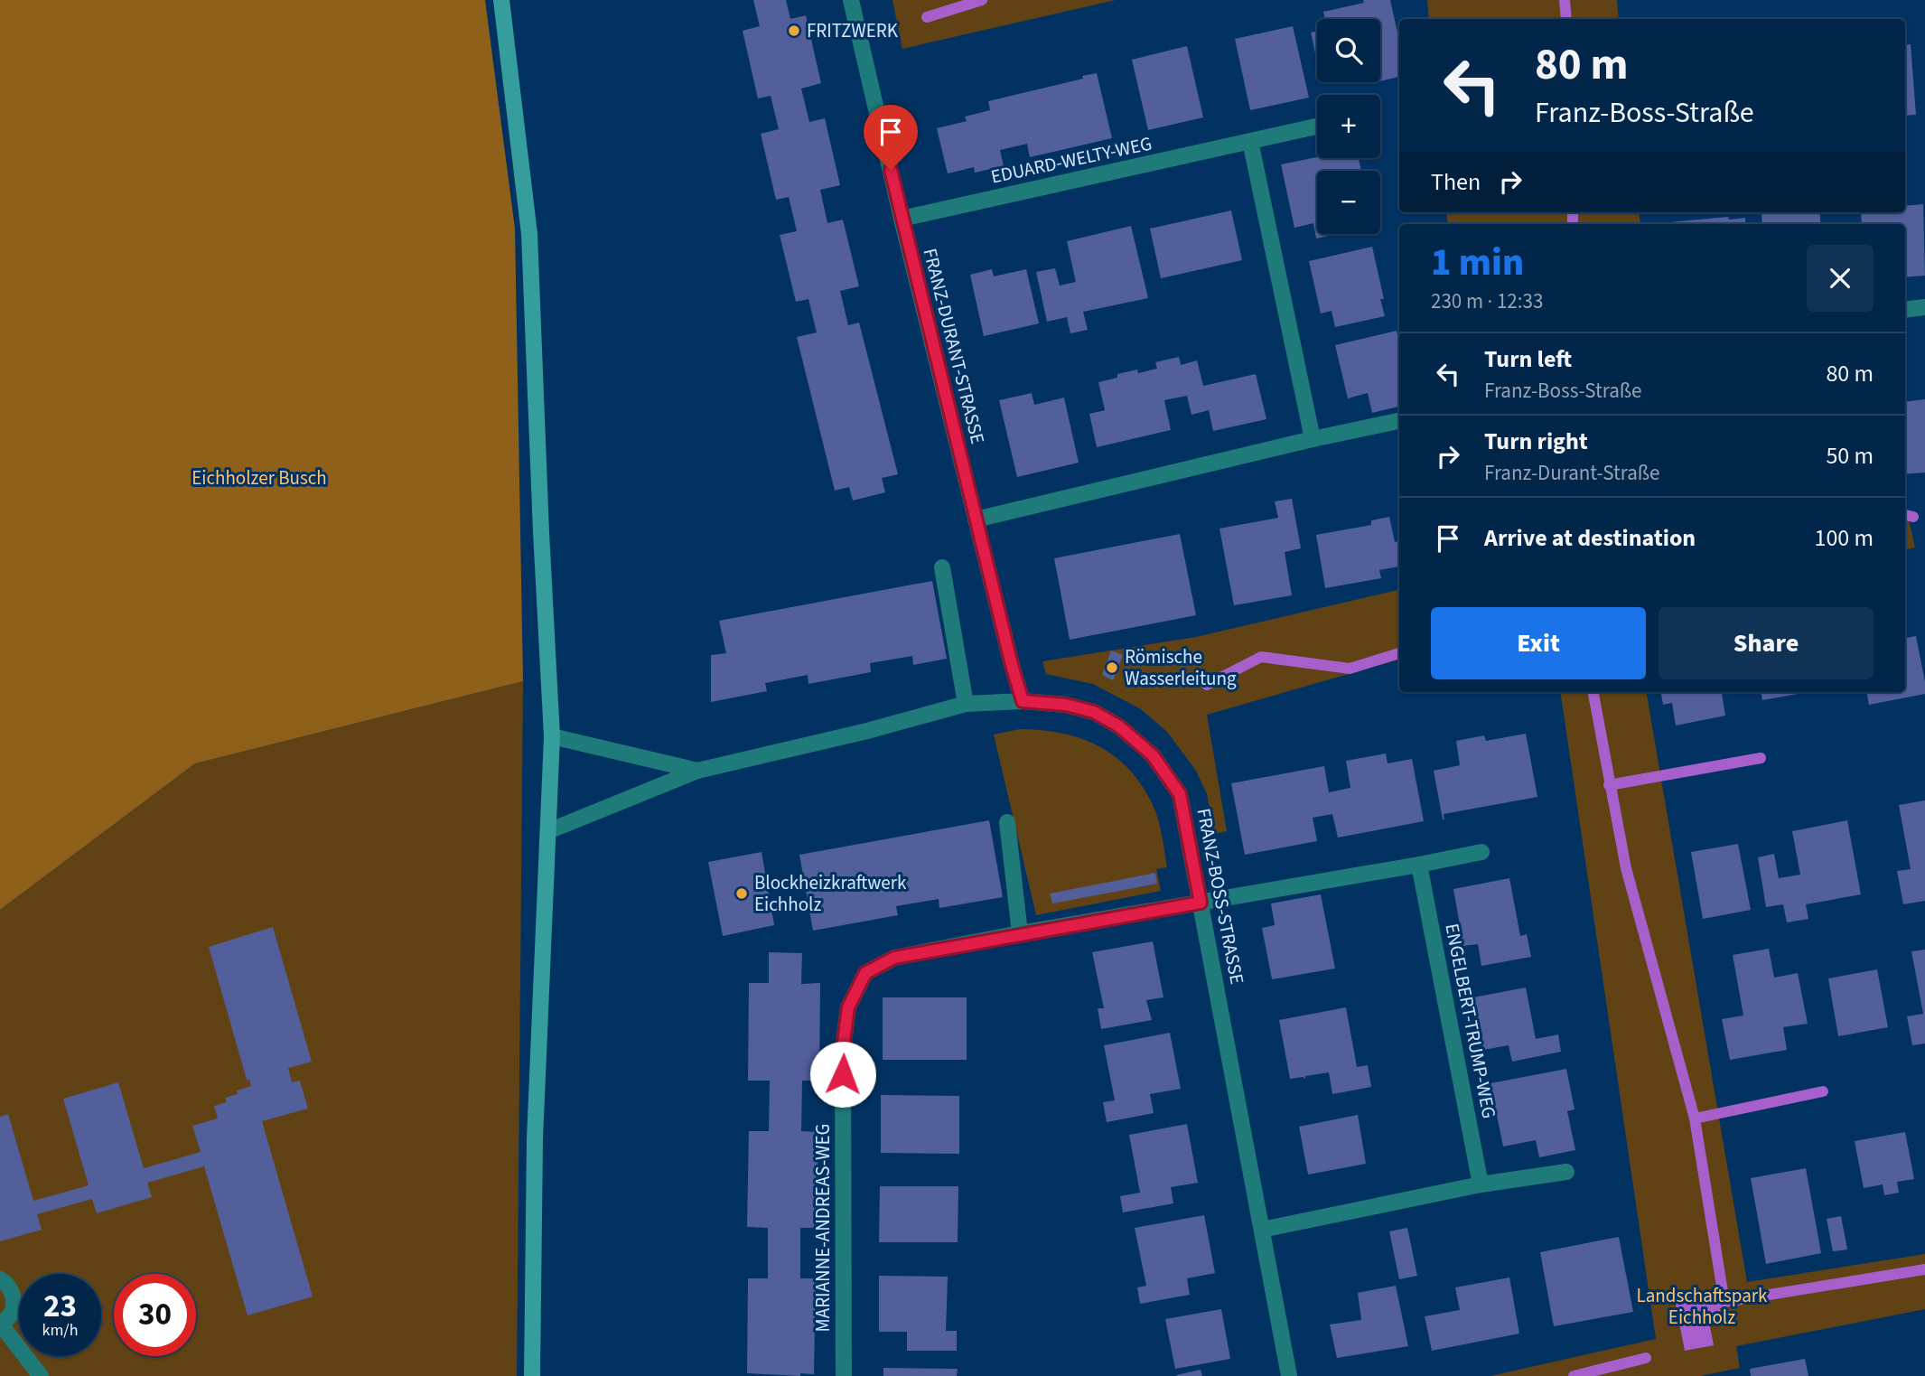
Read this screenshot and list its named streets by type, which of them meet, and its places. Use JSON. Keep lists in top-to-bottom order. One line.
{"streets":{"street":["EDUARD-WELTY-WEG","FRANZ-DURANT-STRASSE","FRANZ-BOSS-STRASSE","ENGELBERT-TRUMP-WEG","MARIANNE-ANDREAS-WEG"]},"crossings":[["EDUARD-WELTY-WEG","FRANZ-DURANT-STRASSE"],["FRANZ-DURANT-STRASSE","FRANZ-BOSS-STRASSE"],["FRANZ-BOSS-STRASSE","MARIANNE-ANDREAS-WEG"]],"parks":["Eichholzer Busch","Landschaftspark Eichholz"],"places":["FRITZWERK","Römische Wasserleitung","Blockheizkraftwerk Eichholz"],"page":{"map_buttons":["+","−"],"turn":["80 m","Franz-Boss-Straße"],"then":"Then","heading":["1 min","230 m · 12:33"],"list":[{"name":"Turn left","note":"Franz-Boss-Straße","value":"80 m"},{"name":"Turn right","note":"Franz-Durant-Straße","value":"50 m"},{"name":"Arrive at destination","value":"100 m"}],"buttons":["Exit","Share"],"speed":"23 km/h","limit":"30"}}
